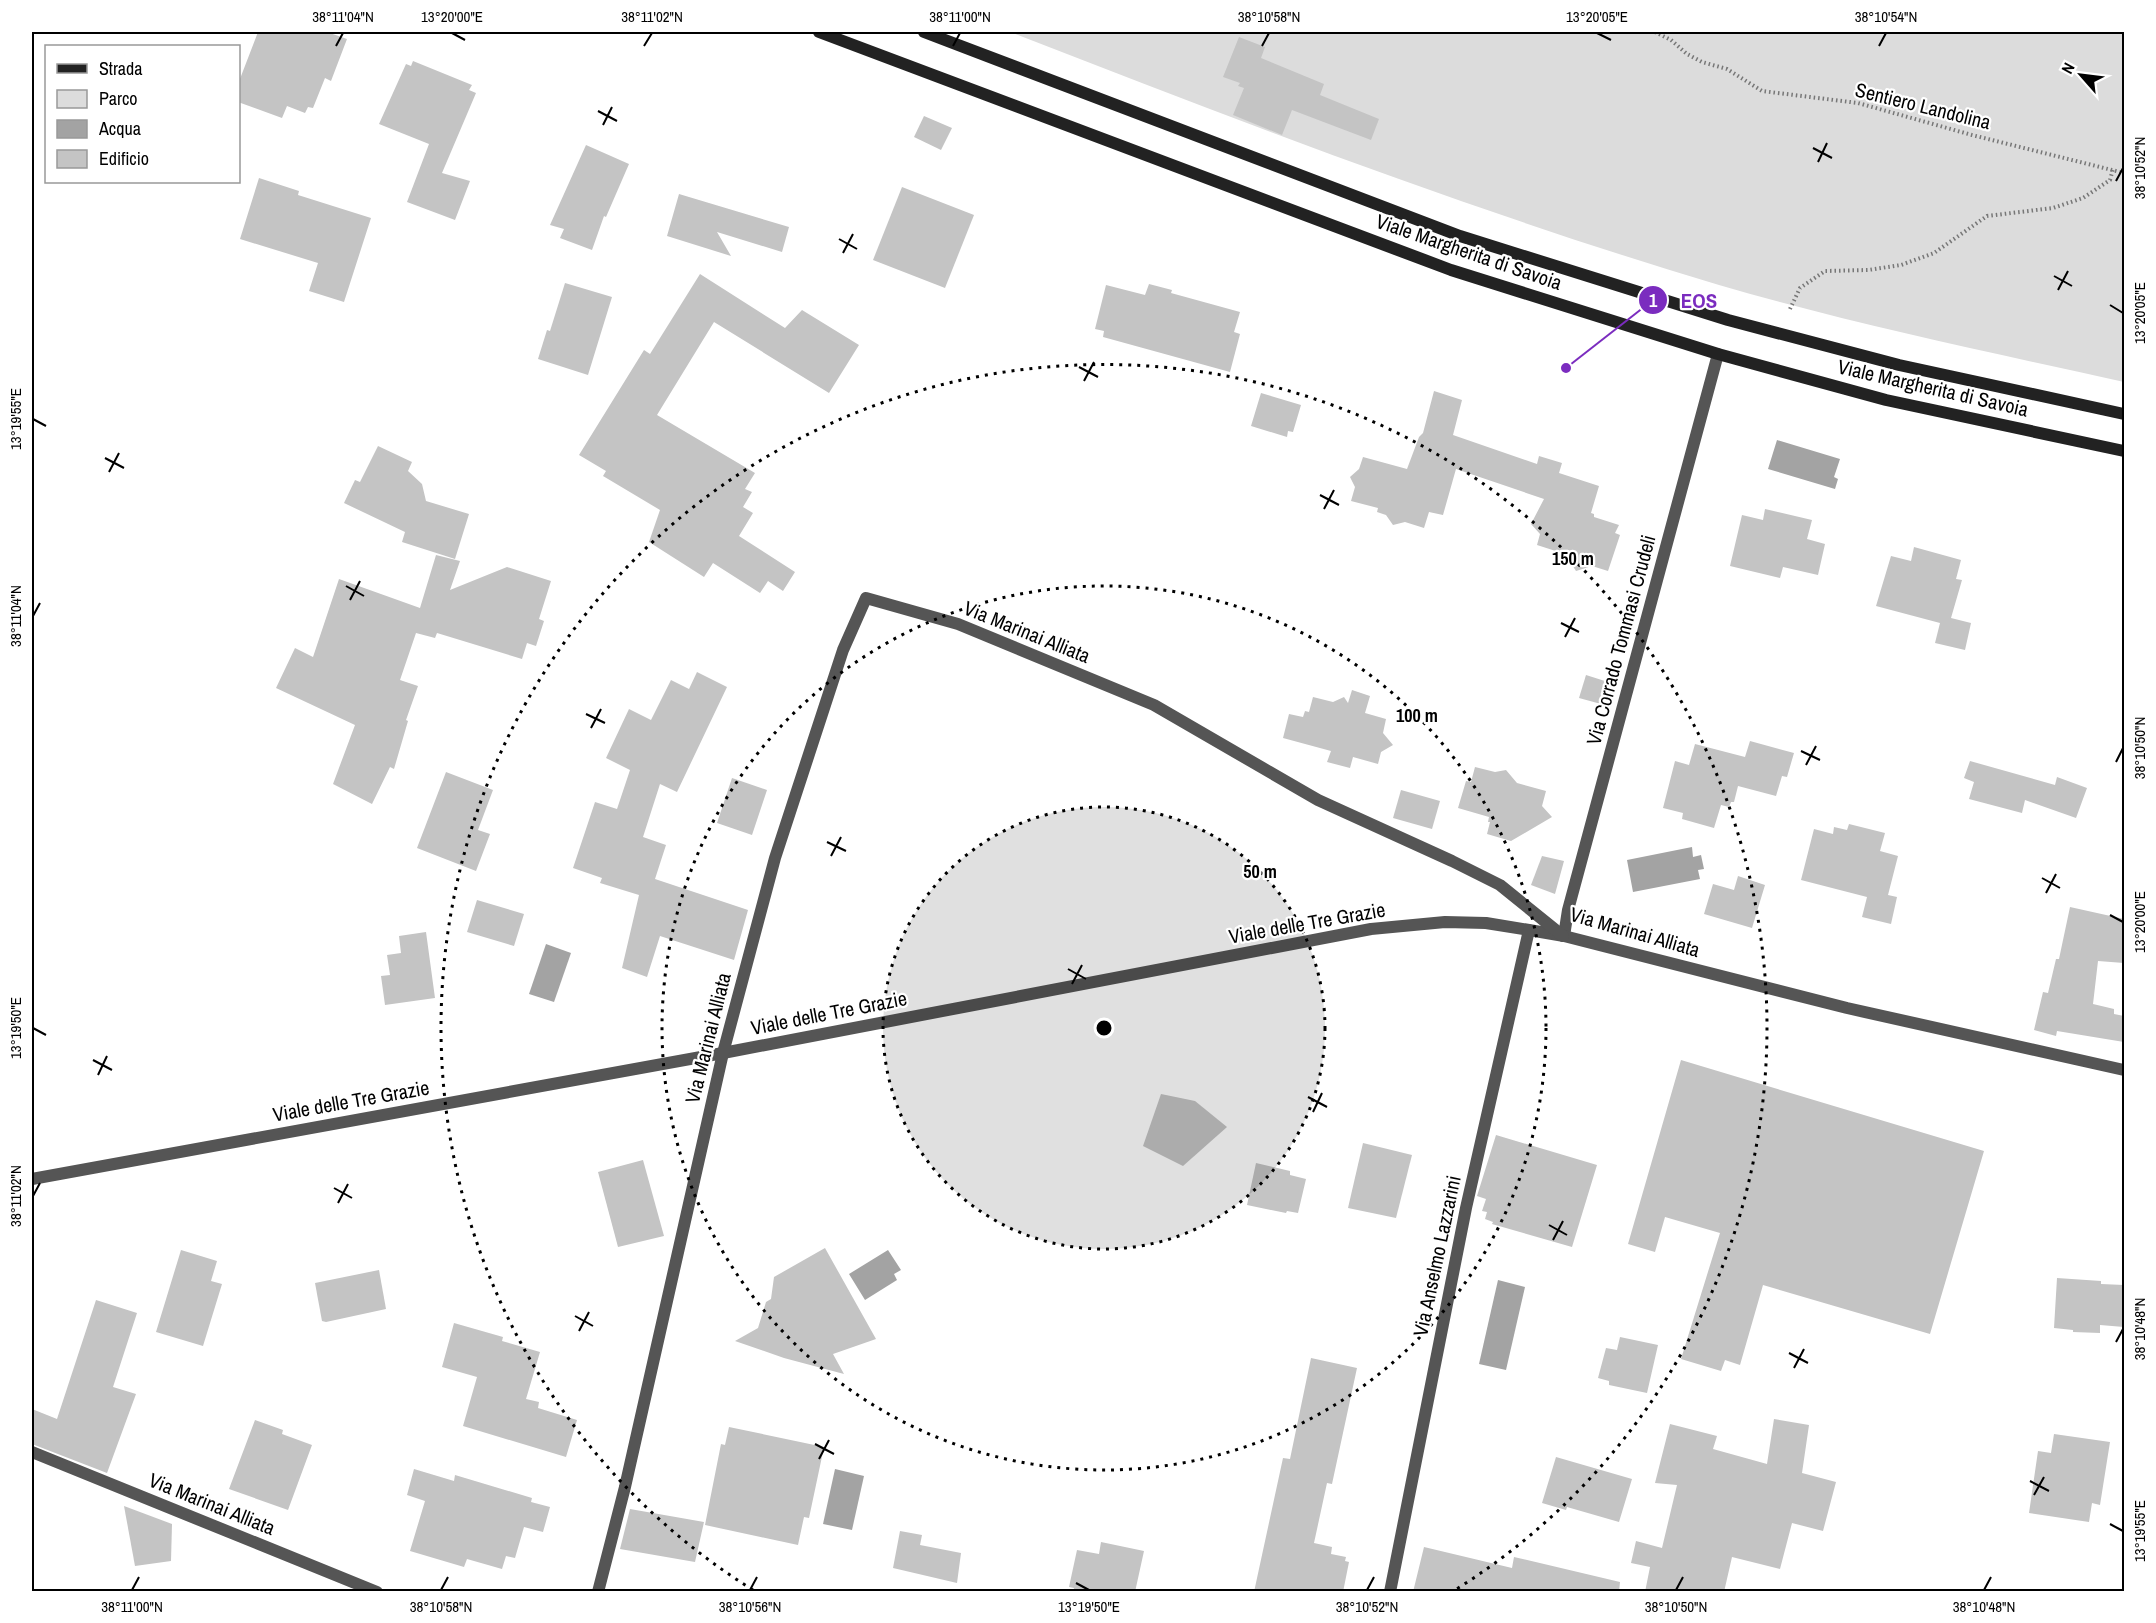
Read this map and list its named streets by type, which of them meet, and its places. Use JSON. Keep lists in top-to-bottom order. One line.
{"streets":{"street":["Viale Margherita di Savoia","Via Marinai Alliata","Via Corrado Tommasi Crudeli","Viale delle Tre Grazie","Via Anselmo Lazzarini"],"path":["Sentiero Landolina"]},"crossings":[["Viale Margherita di Savoia","Via Corrado Tommasi Crudeli"],["Via Marinai Alliata","Via Corrado Tommasi Crudeli"],["Via Marinai Alliata","Viale delle Tre Grazie"],["Via Corrado Tommasi Crudeli","Viale delle Tre Grazie"],["Viale delle Tre Grazie","Via Anselmo Lazzarini"]],"places":["EOS"],"legend":["Strada","Parco","Acqua","Edificio"],"north":"top left","coordinates":["38°11'04\"N","13°20'00\"E","38°11'02\"N","38°11'00\"N","38°10'58\"N","13°20'05\"E","38°10'54\"N","38°10'52\"N","13°19'55\"E","38°10'50\"N","13°19'50\"E","38°10'48\"N","38°10'56\"N"],"rings":["150 m","100 m","50 m"]}
